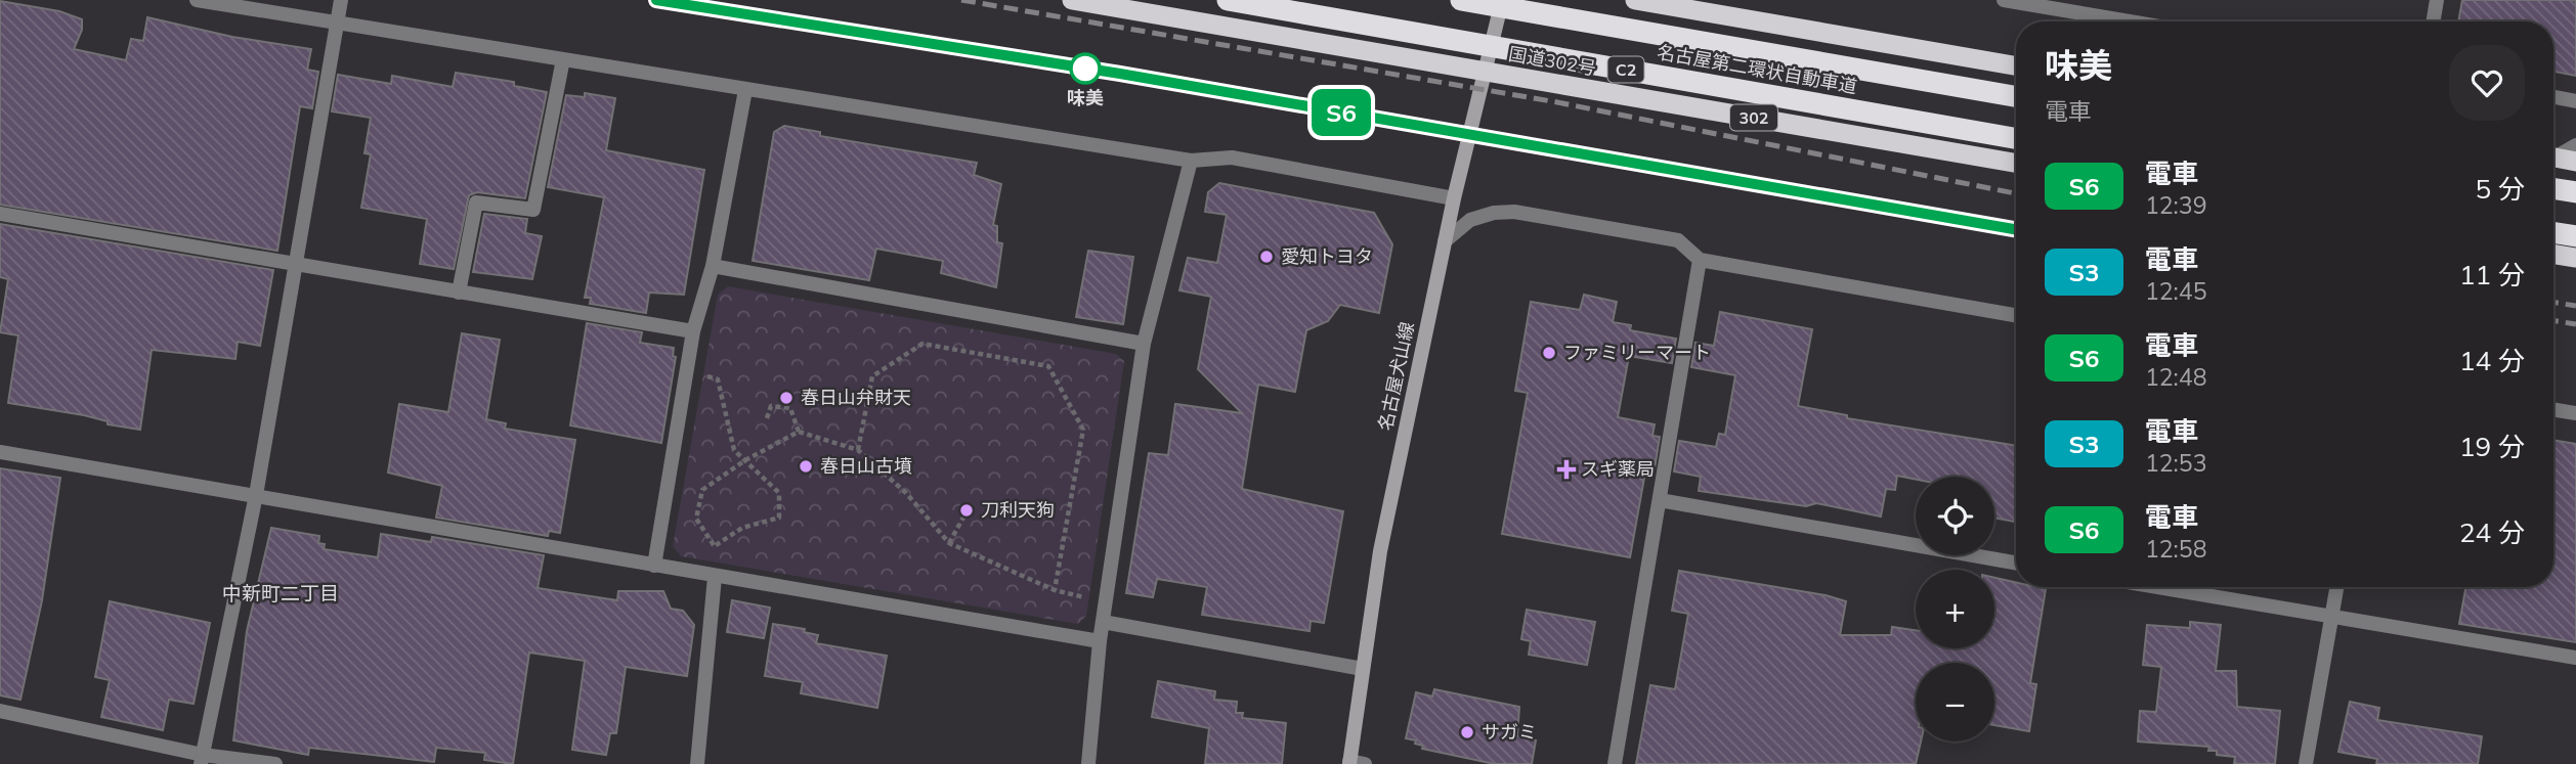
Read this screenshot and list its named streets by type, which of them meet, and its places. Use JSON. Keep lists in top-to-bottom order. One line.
{"streets":{"highway":["国道302号","C2","名古屋第二環状自動車道","302"],"main road":["名古屋犬山線"]},"crossings":[["国道302号","名古屋犬山線"]],"districts":["中新町二丁目"],"places":{"other":["味美","愛知トヨタ","ファミリーマート","春日山弁財天","春日山古墳","刀利天狗","サガミ"],"health":["スギ薬局"]},"page":{"on_map":"S6","heading":["味美","電車"],"list":[{"mark":"S6","name":"電車","note":"12:39","value":"5 分"},{"mark":"S3","name":"電車","note":"12:45","value":"11 分"},{"mark":"S6","name":"電車","note":"12:48","value":"14 分"},{"mark":"S3","name":"電車","note":"12:53","value":"19 分"},{"mark":"S6","name":"電車","note":"12:58","value":"24 分"}],"map_buttons":["+","−"]}}
